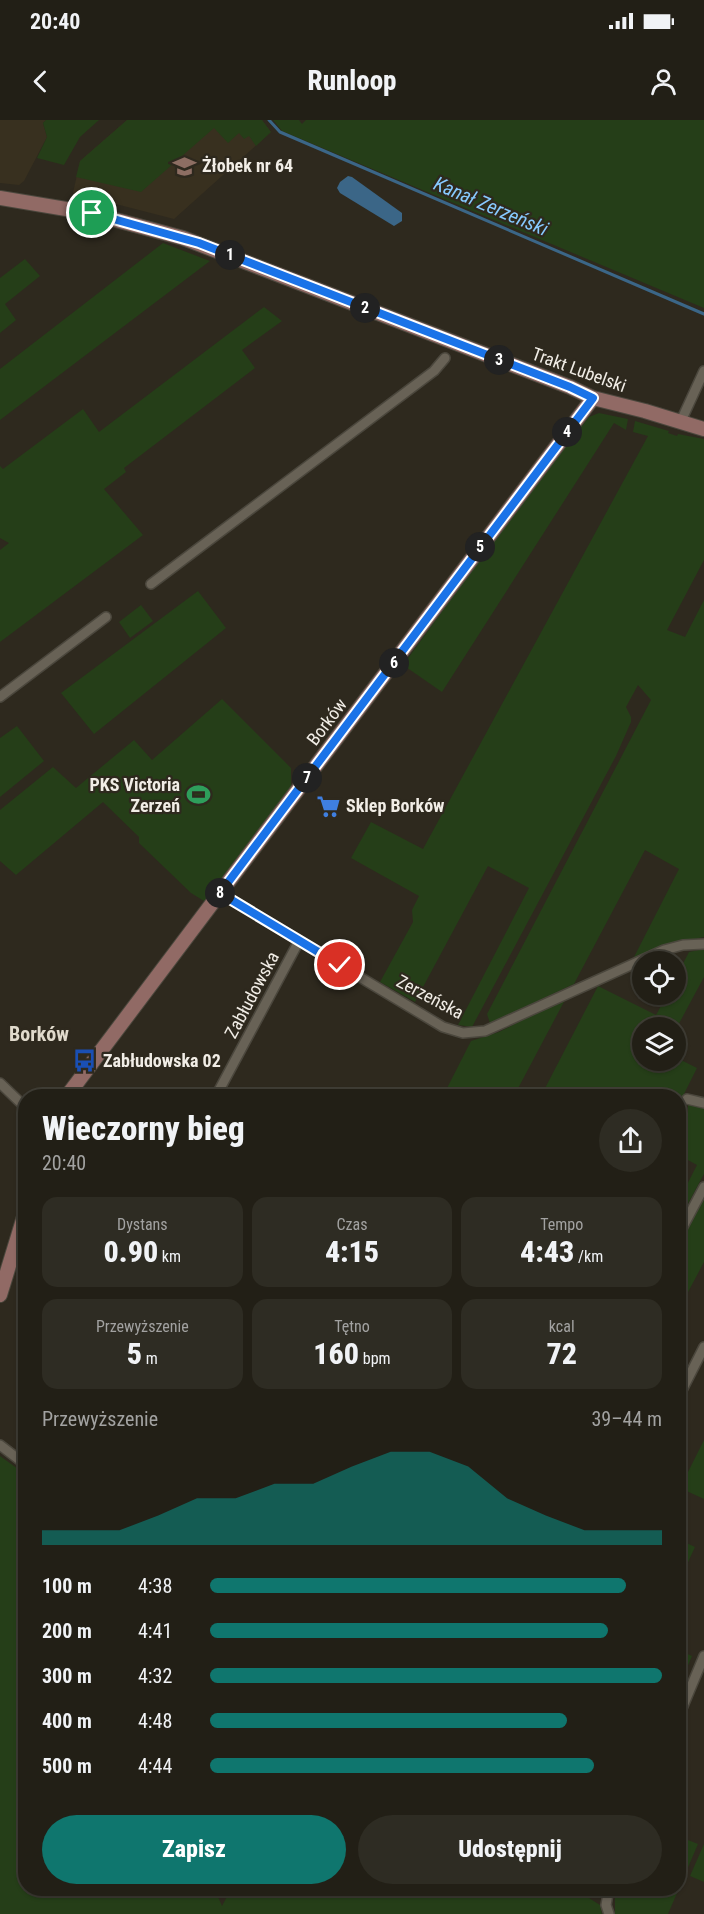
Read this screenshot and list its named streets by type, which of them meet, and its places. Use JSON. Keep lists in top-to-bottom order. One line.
{"streets":{"street":["Trakt Lubelski","Borków","Zabłudowska","Zerzeńska"]},"crossings":[["Trakt Lubelski","Borków"],["Borków","Zerzeńska"],["Zabłudowska","Zerzeńska"]],"districts":["Borków"],"water":["Kanał Zerzeński"],"places":{"school or university":["Żłobek nr 64"],"sports":["PKS Victoria Zerzeń"],"supermarket":["Sklep Borków"],"bus stop":["Zabłudowska 02"]},"page":{"status":"20:40","header":"Runloop","pins":["1","2","3","4","5","6","7","8"],"heading":["Wieczorny bieg","20:40"],"stats":[["Dystans","0.90 km"],["Czas","4:15"],["Tempo","4:43 /km"],["Przewyższenie","5 m"],["Tętno","160 bpm"],["kcal","72"]],"chart":["Przewyższenie","39–44 m"],"list":[{"name":"100 m","note":"4:38"},{"name":"200 m","note":"4:41"},{"name":"300 m","note":"4:32"},{"name":"400 m","note":"4:48"},{"name":"500 m","note":"4:44"}],"buttons":["Zapisz","Udostępnij"]}}
